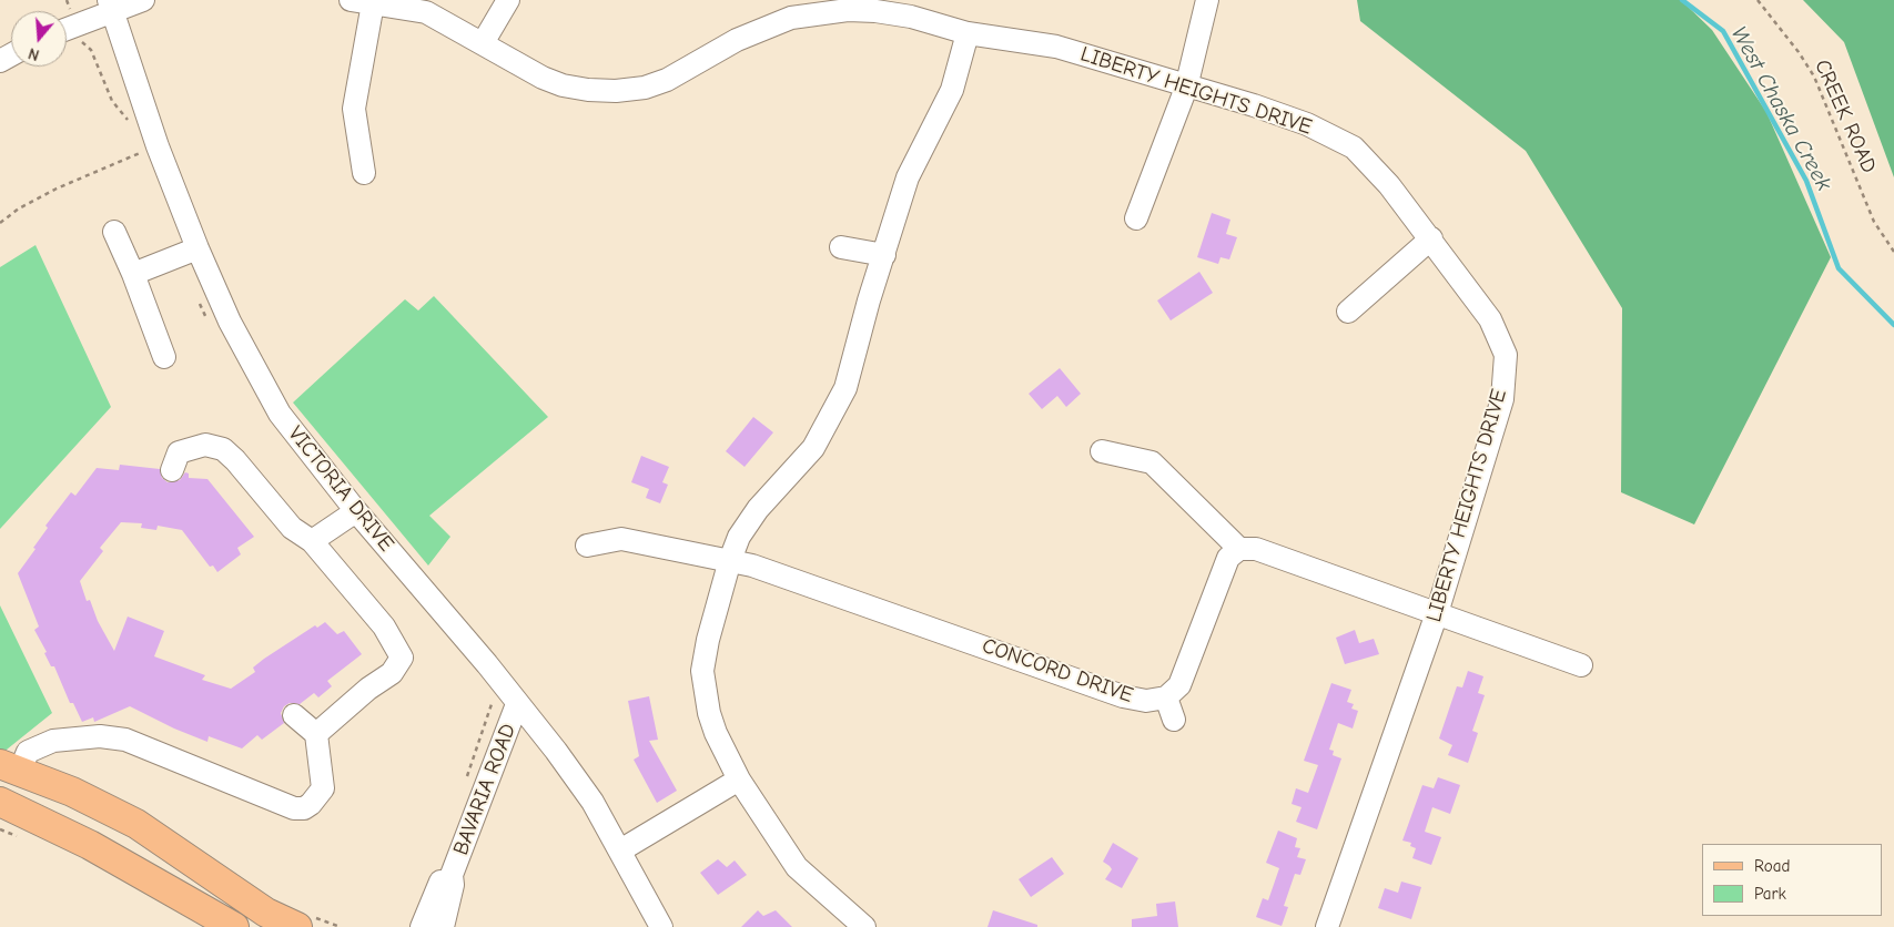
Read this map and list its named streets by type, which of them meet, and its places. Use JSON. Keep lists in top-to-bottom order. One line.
{"streets":{"street":["LIBERTY HEIGHTS DRIVE","VICTORIA DRIVE","CONCORD DRIVE","BAVARIA ROAD"],"path":["CREEK ROAD"]},"crossings":[["VICTORIA DRIVE","BAVARIA ROAD"]],"water":["West Chaska Creek"],"legend":["Road","Park"],"north":"bottom"}
